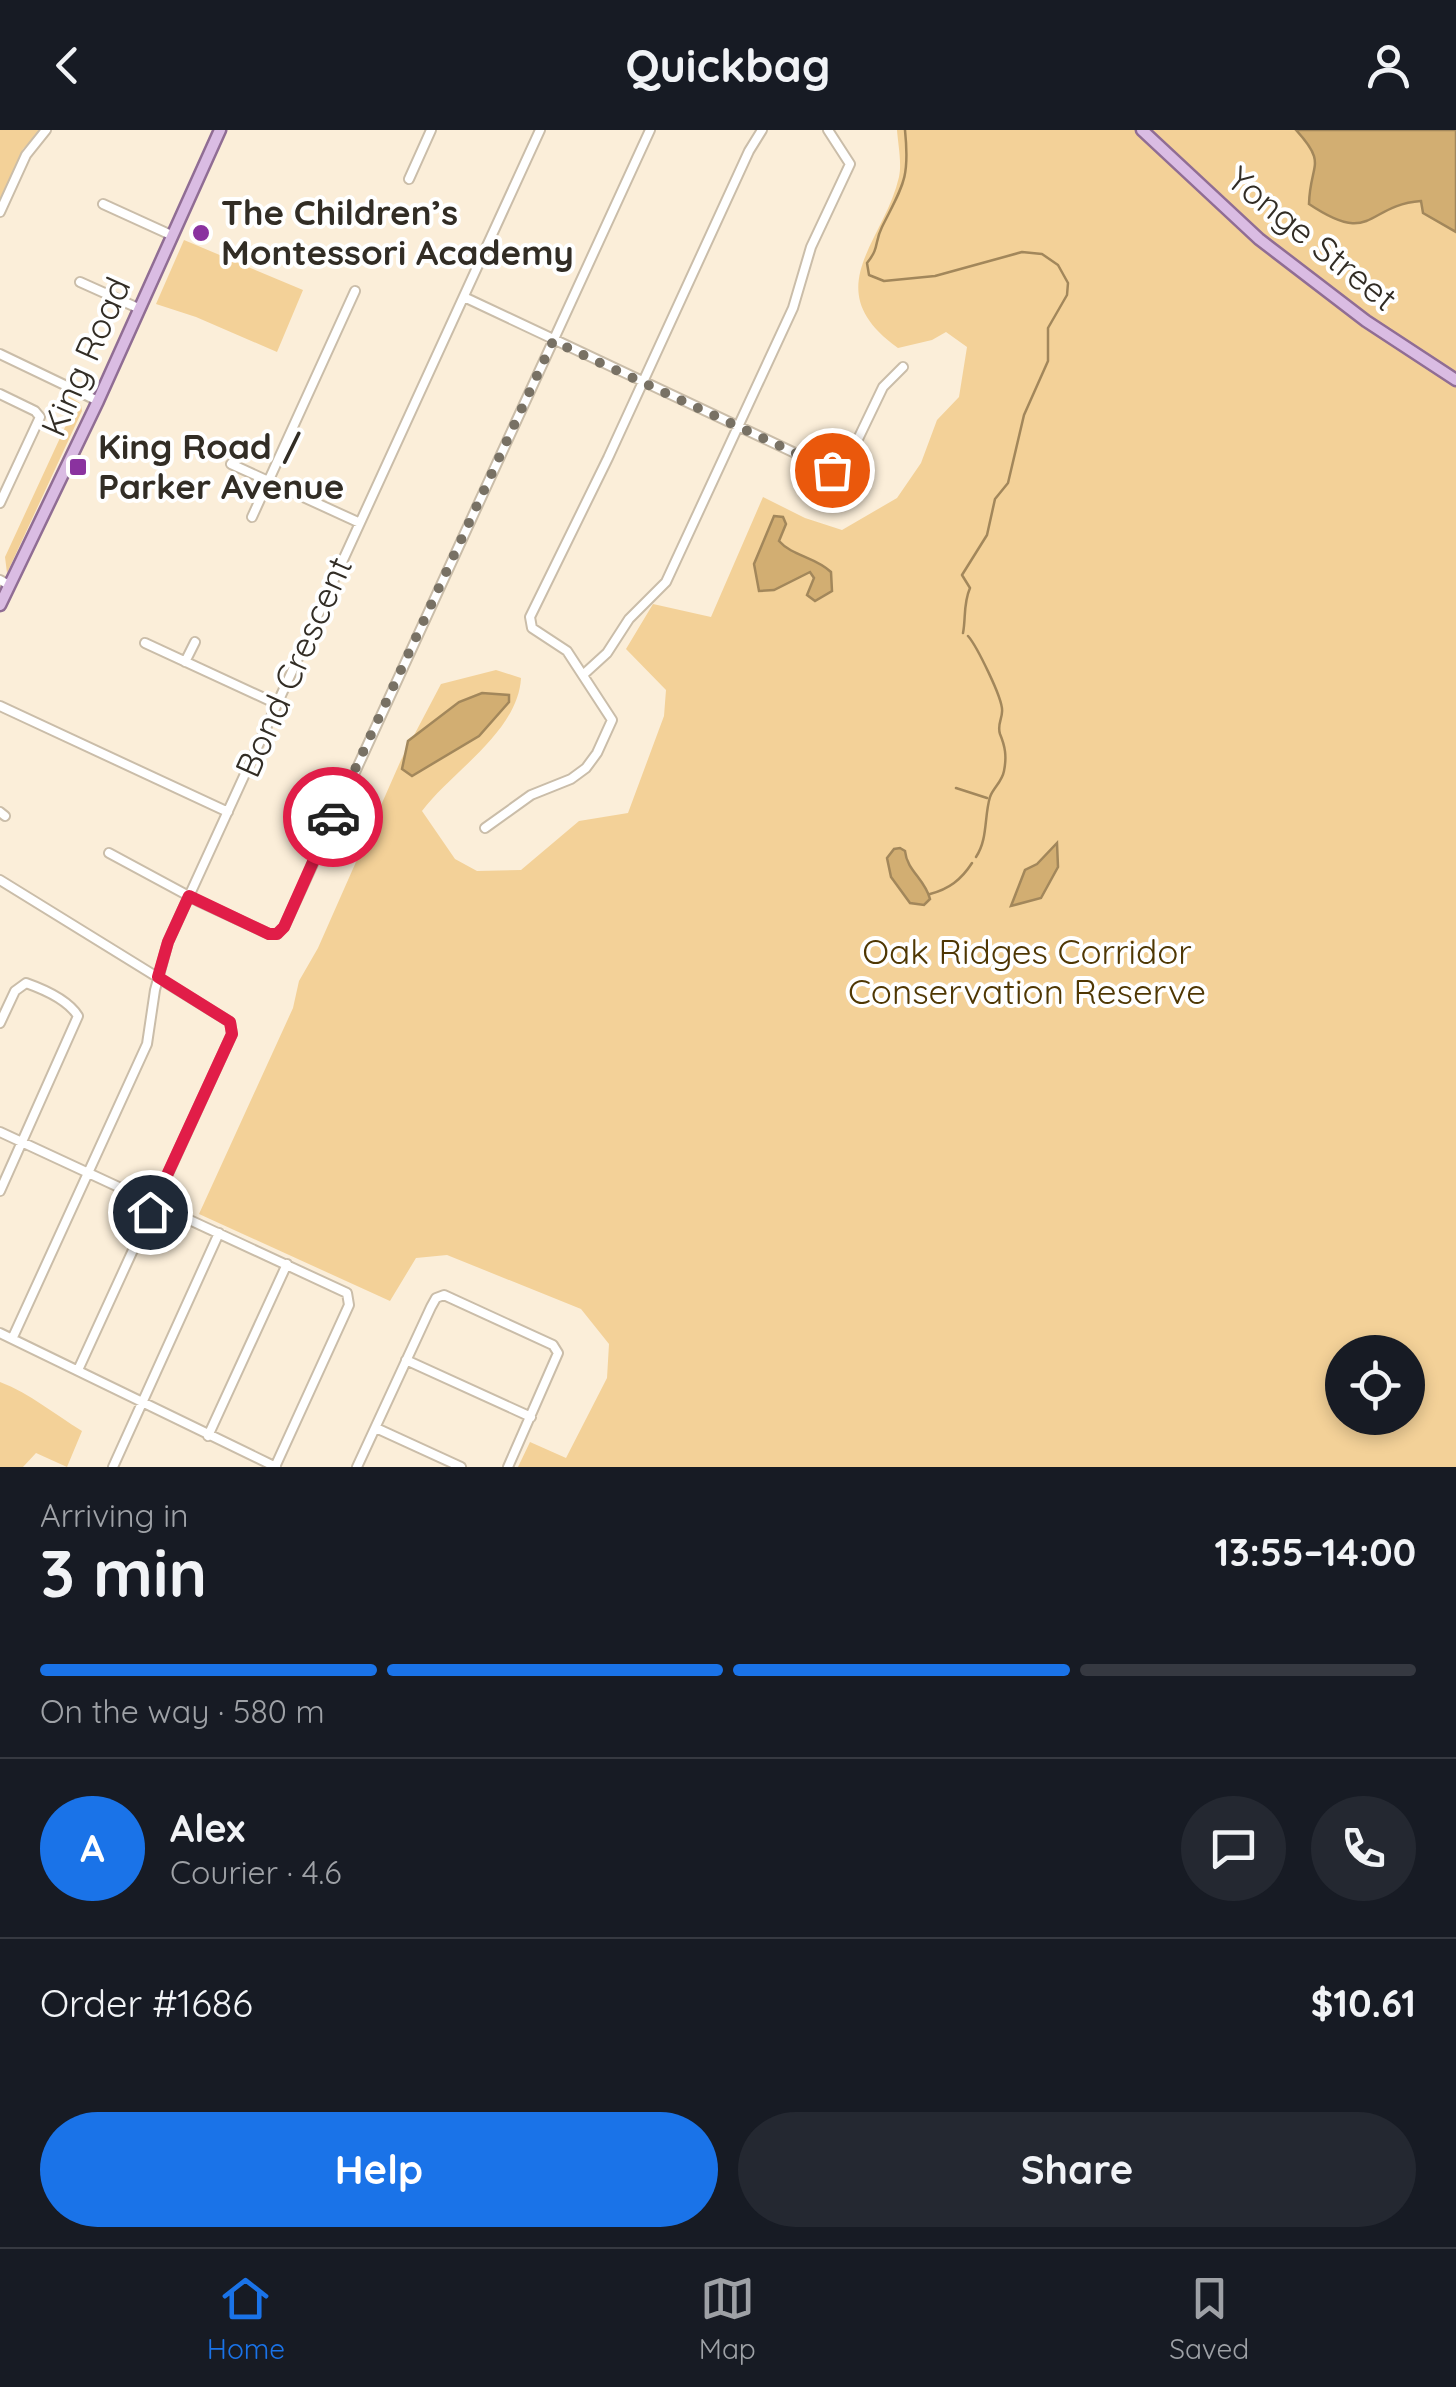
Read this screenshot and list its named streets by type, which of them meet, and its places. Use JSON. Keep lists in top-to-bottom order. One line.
{"streets":{"main road":["Yonge Street","King Road"],"street":["Bond Crescent"]},"parks":["Oak Ridges Corridor Conservation Reserve"],"places":{"other":["The Children’s Montessori Academy"],"transit":["King Road / Parker Avenue"]},"page":{"header":"Quickbag","heading":["3 min","Arriving in","13:55–14:00"],"panel":["Alex","Courier · 4.6","Order #1686","$10.61"],"bar":"On the way · 580 m","round":"A","buttons":["Help","Share"],"tabs":["Home","Map","Saved"]}}
